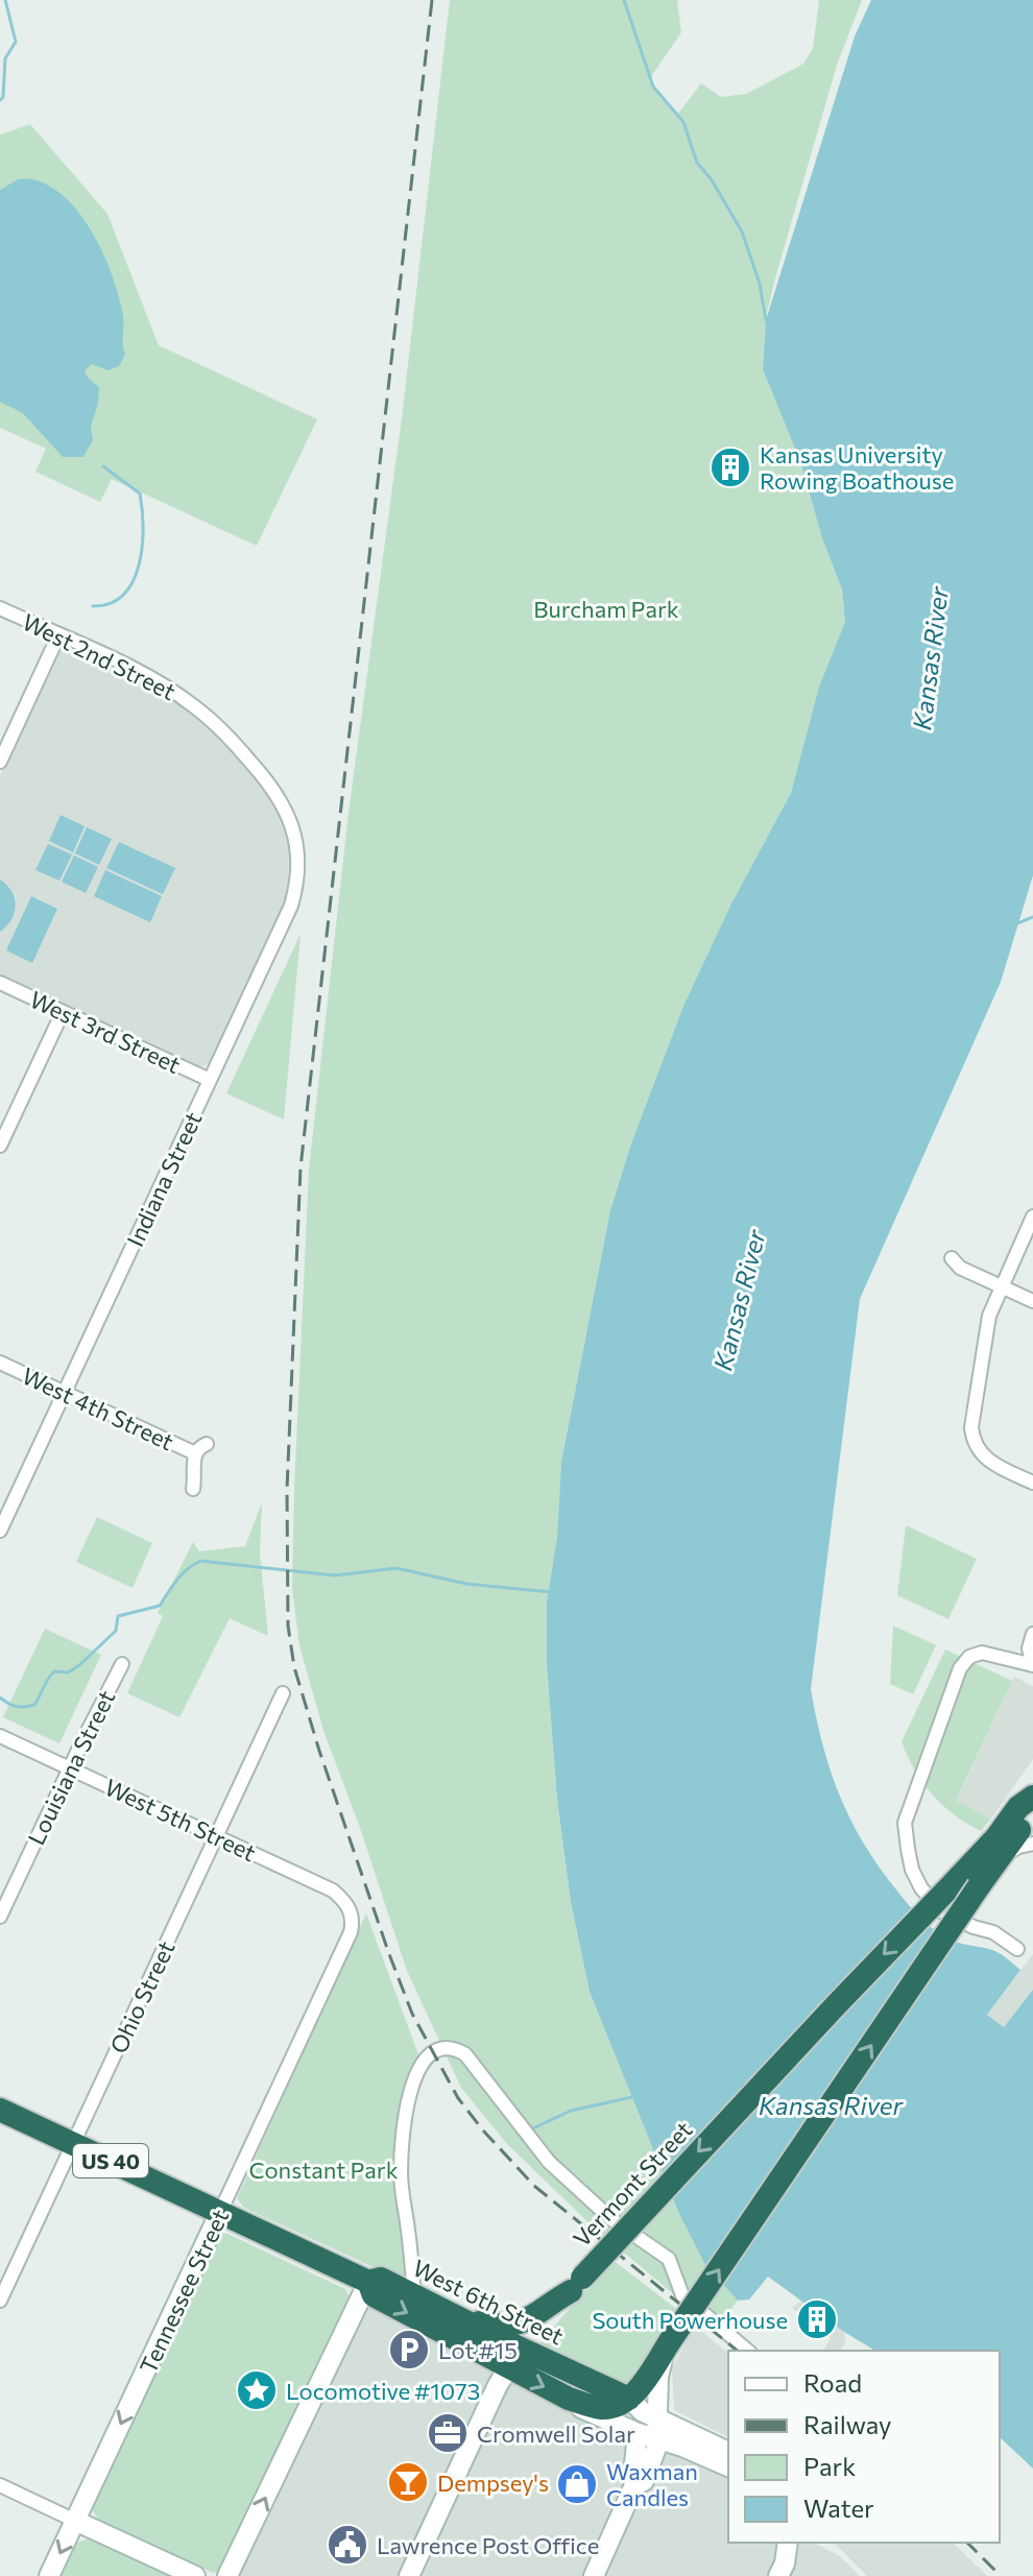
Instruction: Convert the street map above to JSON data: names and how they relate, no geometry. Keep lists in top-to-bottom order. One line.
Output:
{"streets":{"highway":["US 40","Vermont Street","West 6th Street"],"street":["West 2nd Street","West 3rd Street","Indiana Street","West 4th Street","Louisiana Street","West 5th Street","Ohio Street","Tennessee Street"]},"crossings":[["West 2nd Street","Indiana Street"],["West 3rd Street","Indiana Street"],["Indiana Street","West 4th Street"],["Louisiana Street","West 5th Street"],["West 5th Street","Ohio Street"],["West 5th Street","Tennessee Street"],["Ohio Street","West 6th Street"],["US 40","Vermont Street"],["US 40","West 6th Street"],["Vermont Street","West 6th Street"],["Tennessee Street","West 6th Street"]],"water":["Kansas River"],"parks":["Burcham Park","Constant Park"],"places":{"building":["Kansas University Rowing Boathouse","South Powerhouse"],"parking":["Lot #15"],"place":["Locomotive #1073"],"office":["Cromwell Solar"],"bar":["Dempsey's"],"shop":["Waxman Candles"],"public building":["Lawrence Post Office"]},"legend":["Road","Railway","Park","Water"]}
